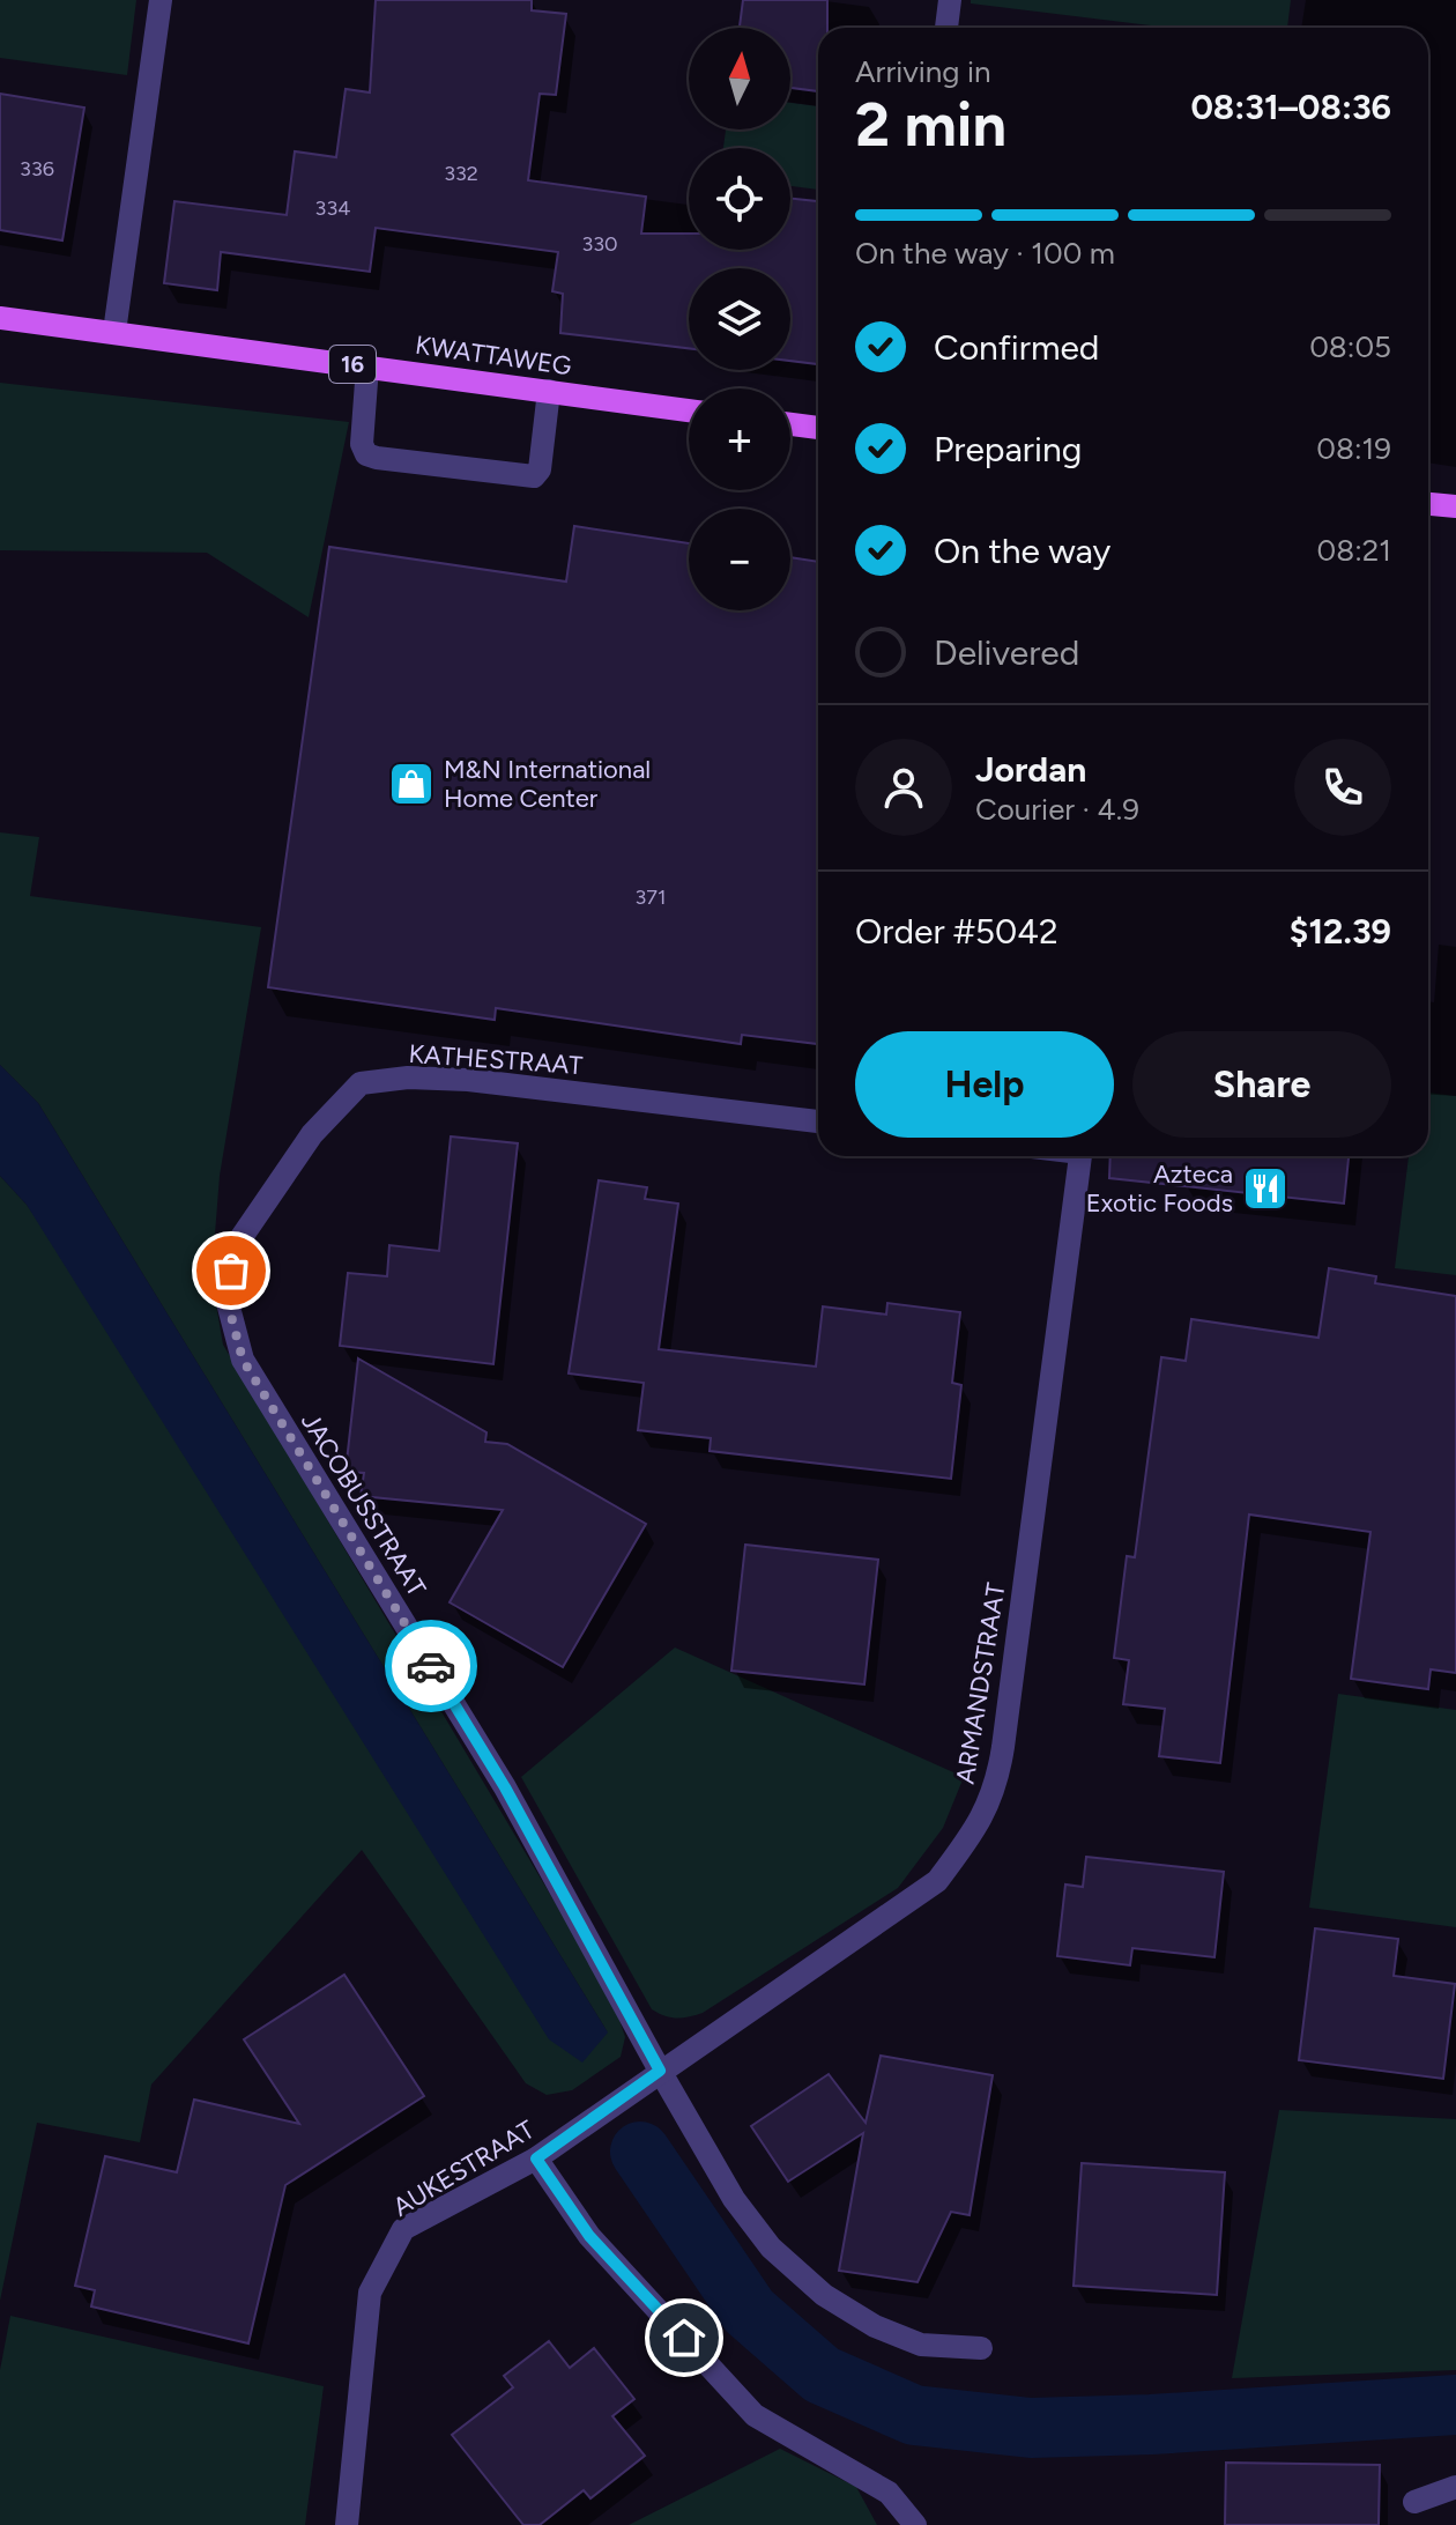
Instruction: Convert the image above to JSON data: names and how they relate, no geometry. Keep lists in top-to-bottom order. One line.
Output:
{"streets":{"main road":["KWATTAWEG","16"],"street":["KATHESTRAAT","JACOBUSSTRAAT","ARMANDSTRAAT","AUKESTRAAT"]},"crossings":[["KATHESTRAAT","JACOBUSSTRAAT"],["JACOBUSSTRAAT","ARMANDSTRAAT"],["JACOBUSSTRAAT","AUKESTRAAT"],["ARMANDSTRAAT","AUKESTRAAT"]],"places":{"shop":["M&N International Home Center"],"restaurant":["Azteca Exotic Foods"]},"house_numbers":["336","332","334","330","371"],"north":"top","page":{"map_buttons":["+","−"],"heading":["2 min","Arriving in","08:31–08:36"],"panel":["Jordan","Courier · 4.9","Order #5042","$12.39"],"bar":"On the way · 100 m","list":[["Confirmed","08:05"],["Preparing","08:19"],["On the way","08:21"],"Delivered"],"buttons":["Help","Share"]}}
